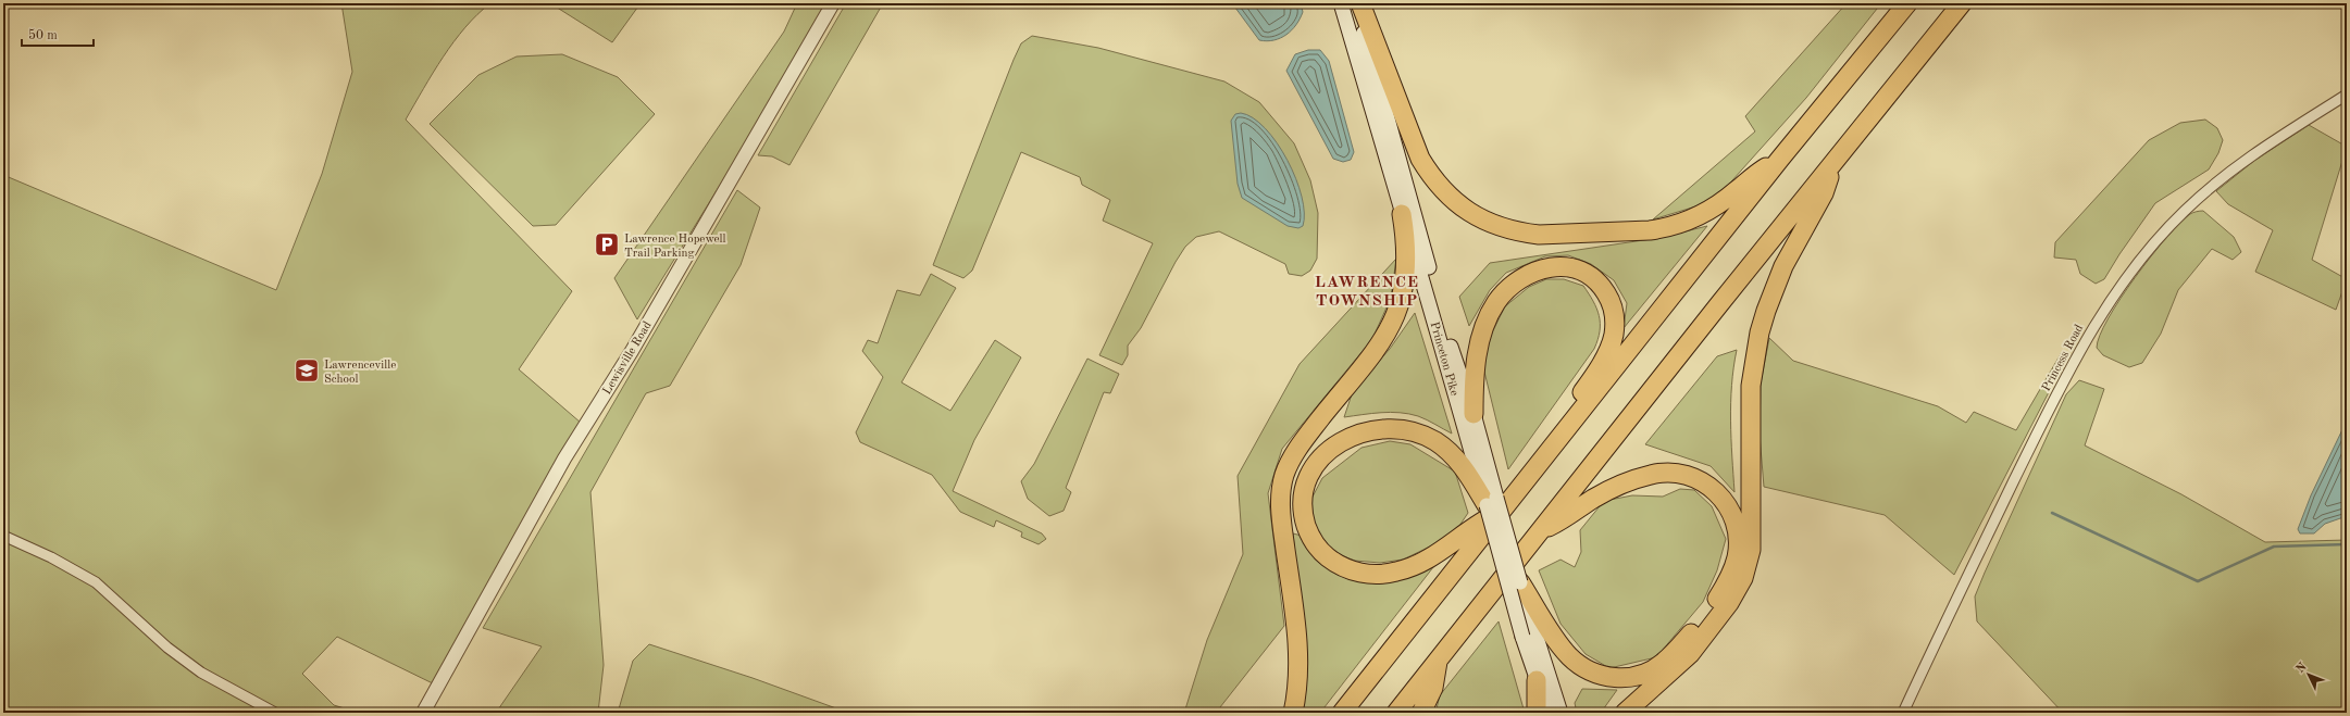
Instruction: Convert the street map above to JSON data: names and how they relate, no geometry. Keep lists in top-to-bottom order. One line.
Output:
{"streets":{"main road":["Princeton Pike"],"street":["Lewisville Road","Princess Road"]},"districts":["LAWRENCE TOWNSHIP"],"places":{"parking":["Lawrence Hopewell Trail Parking"],"school or university":["Lawrenceville School"]},"scale_bar":"50 m","north":"top left"}
